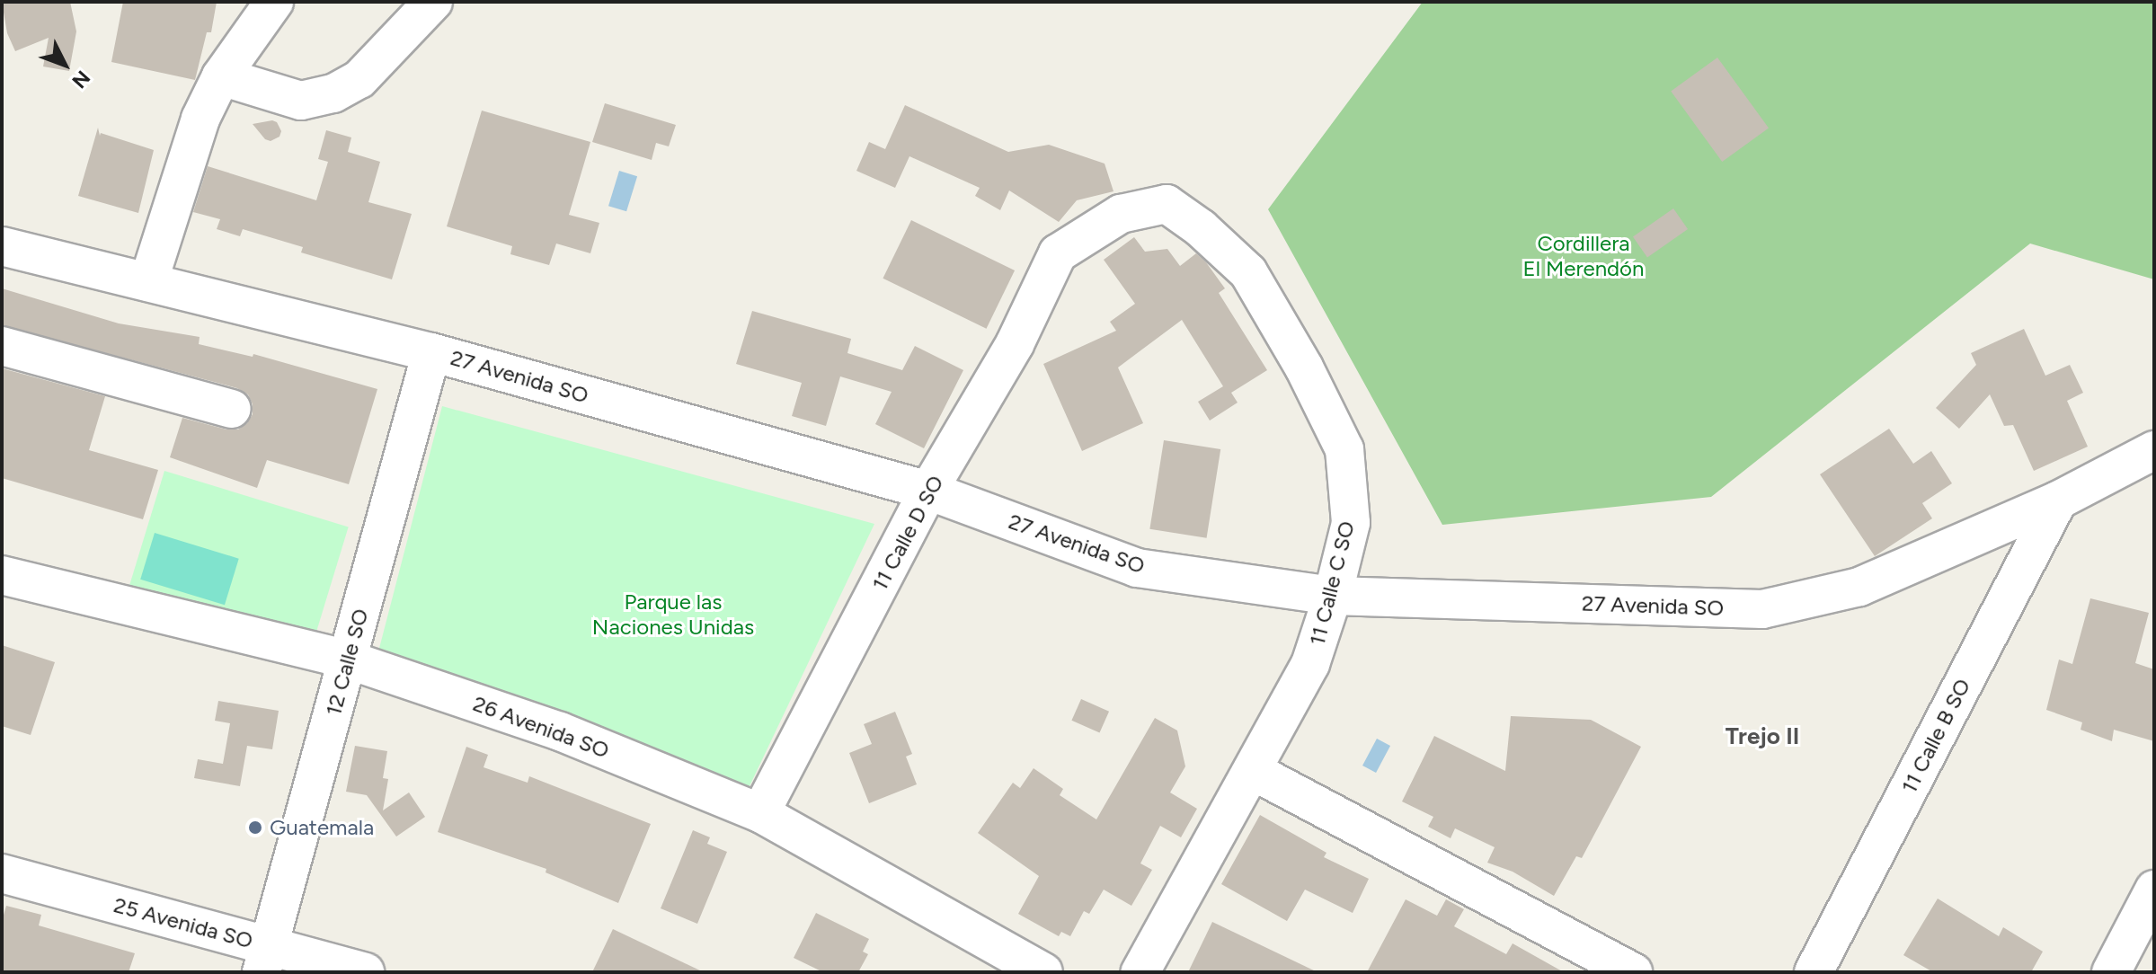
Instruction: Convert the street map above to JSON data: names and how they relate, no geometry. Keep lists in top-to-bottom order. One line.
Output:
{"streets":{"street":["27 Avenida SO","11 Calle D SO","11 Calle C SO","12 Calle SO","26 Avenida SO","11 Calle B SO","25 Avenida SO"]},"crossings":[["27 Avenida SO","11 Calle D SO"],["27 Avenida SO","11 Calle C SO"],["27 Avenida SO","12 Calle SO"],["27 Avenida SO","11 Calle B SO"],["11 Calle D SO","11 Calle C SO"],["11 Calle D SO","26 Avenida SO"],["12 Calle SO","26 Avenida SO"],["12 Calle SO","25 Avenida SO"]],"districts":["Trejo II"],"parks":["Cordillera El Merendón","Parque las Naciones Unidas"],"places":["Guatemala"],"north":"bottom right"}
